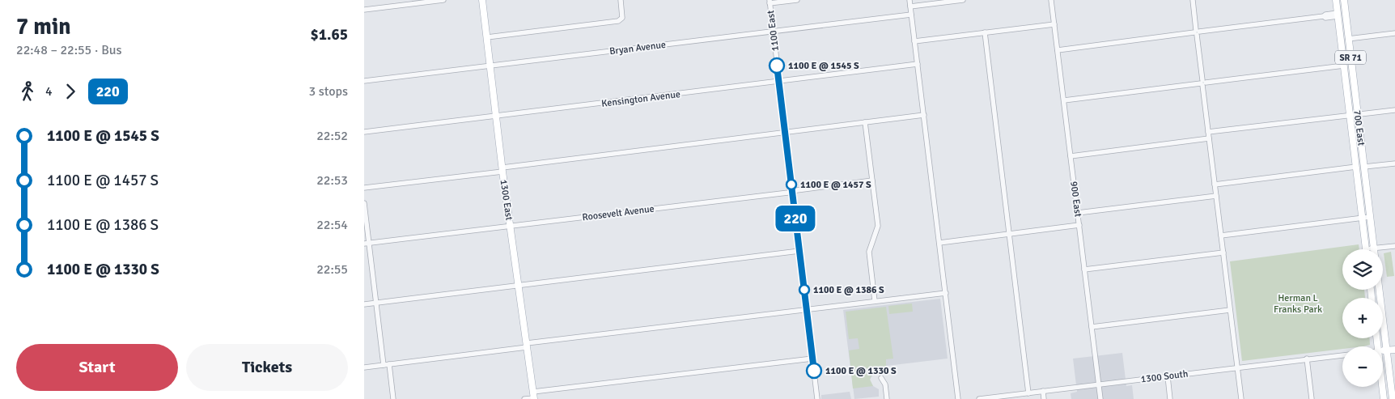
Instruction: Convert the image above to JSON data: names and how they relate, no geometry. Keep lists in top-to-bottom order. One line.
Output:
{"streets":{"main road":["SR 71","700 East","1300 East"],"street":["1100 East","Bryan Avenue","Kensington Avenue","900 East","Roosevelt Avenue","1300 South"]},"crossings":[["1100 East","Bryan Avenue"],["1100 East","Kensington Avenue"],["1100 East","Roosevelt Avenue"],["Bryan Avenue","1300 East"],["Kensington Avenue","1300 East"],["900 East","1300 South"],["1300 East","Roosevelt Avenue"]],"parks":["Herman L Franks Park"],"places":["1100 E @ 1545 S","1100 E @ 1457 S","1100 E @ 1386 S","1100 E @ 1330 S"],"lines":["bus line 220"],"page":{"heading":["7 min","22:48 – 22:55 · Bus","$1.65"],"on_map":"220","legs":["4","220","3 stops"],"list":[{"name":"1100 E @ 1545 S","value":"22:52"},{"name":"1100 E @ 1457 S","value":"22:53"},{"name":"1100 E @ 1386 S","value":"22:54"},{"name":"1100 E @ 1330 S","value":"22:55"}],"map_buttons":["+","−"],"buttons":["Start","Tickets"]}}
